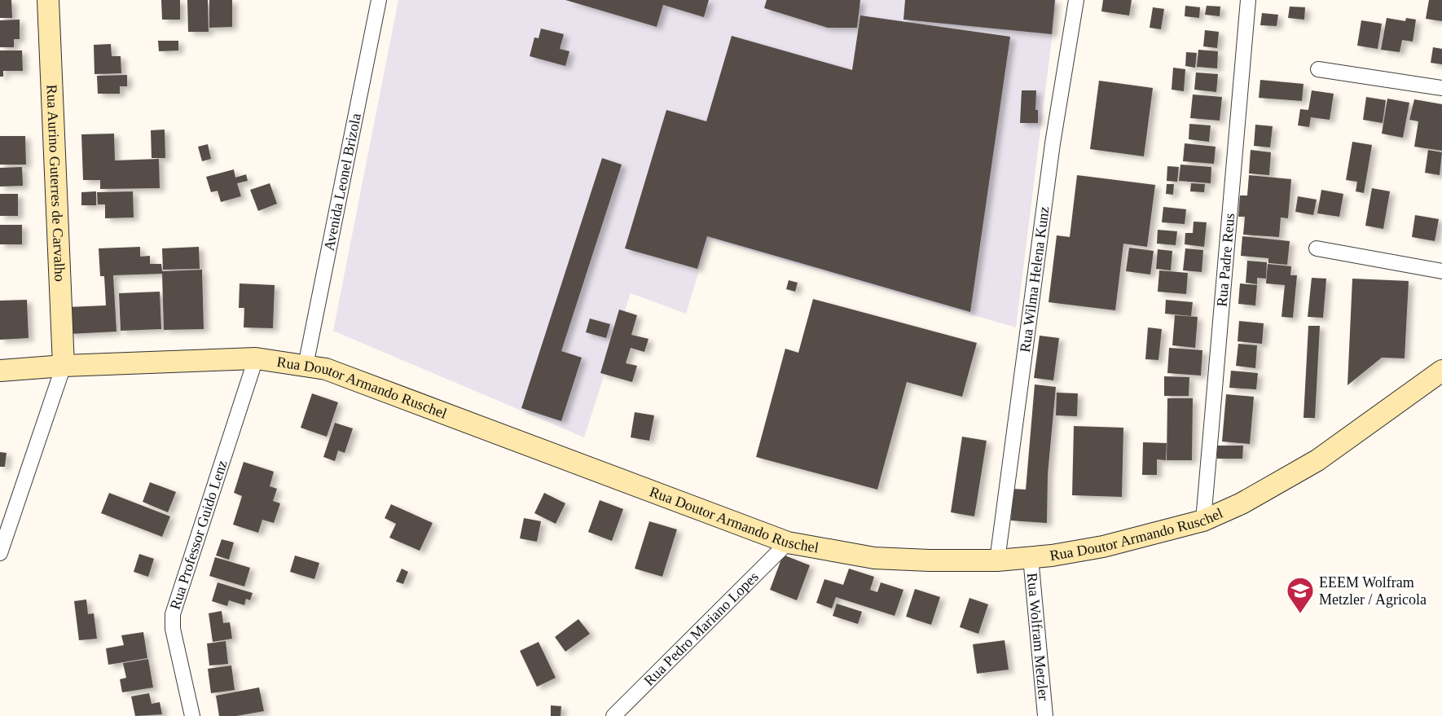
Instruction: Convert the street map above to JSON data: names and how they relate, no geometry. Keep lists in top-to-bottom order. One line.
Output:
{"streets":{"main road":["Rua Aurino Guterres de Carvalho","Rua Doutor Armando Ruschel"],"street":["Avenida Leonel Brizola","Rua Padre Reus","Rua Wilma Helena Kunz","Rua Professor Guido Lenz","Rua Pedro Mariano Lopes","Rua Wolfram Metzler"]},"crossings":[["Avenida Leonel Brizola","Rua Doutor Armando Ruschel"],["Rua Aurino Guterres de Carvalho","Rua Doutor Armando Ruschel"],["Rua Padre Reus","Rua Doutor Armando Ruschel"],["Rua Wilma Helena Kunz","Rua Doutor Armando Ruschel"],["Rua Doutor Armando Ruschel","Rua Professor Guido Lenz"],["Rua Doutor Armando Ruschel","Rua Pedro Mariano Lopes"],["Rua Doutor Armando Ruschel","Rua Wolfram Metzler"]],"places":{"school or university":["EEEM Wolfram Metzler / Agricola"]}}
